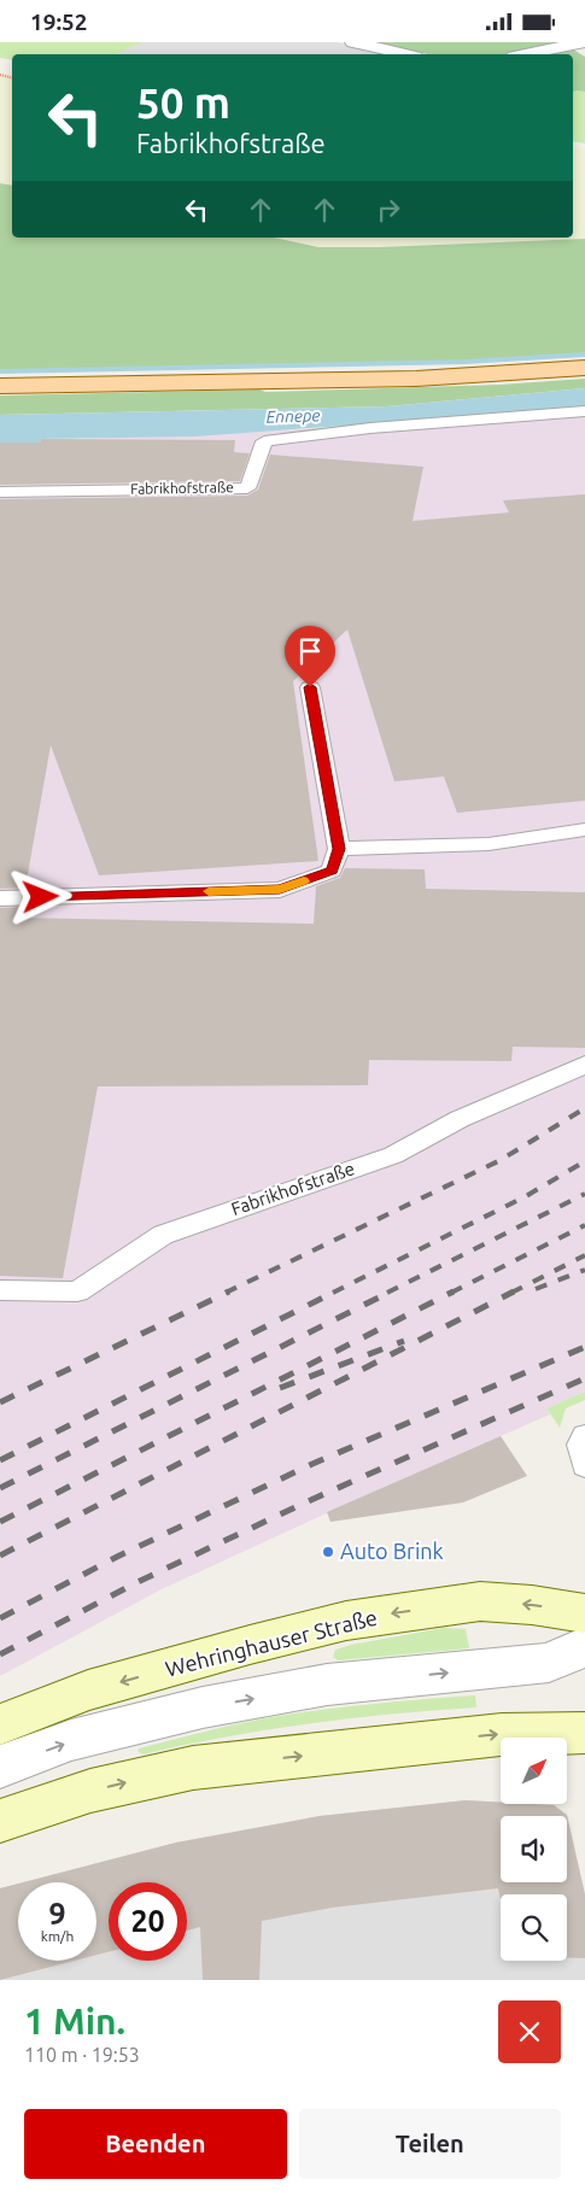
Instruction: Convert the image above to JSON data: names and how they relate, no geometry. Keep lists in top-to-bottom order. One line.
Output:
{"streets":{"main road":["Wehringhauser Straße"],"lane":["Fabrikhofstraße"]},"water":["Ennepe"],"places":["Auto Brink"],"north":"top right","page":{"status":"19:52","turn":["50 m","Fabrikhofstraße"],"speed":"9 km/h","limit":"20","heading":["1 Min.","110 m · 19:53"],"buttons":["Beenden","Teilen"]}}
